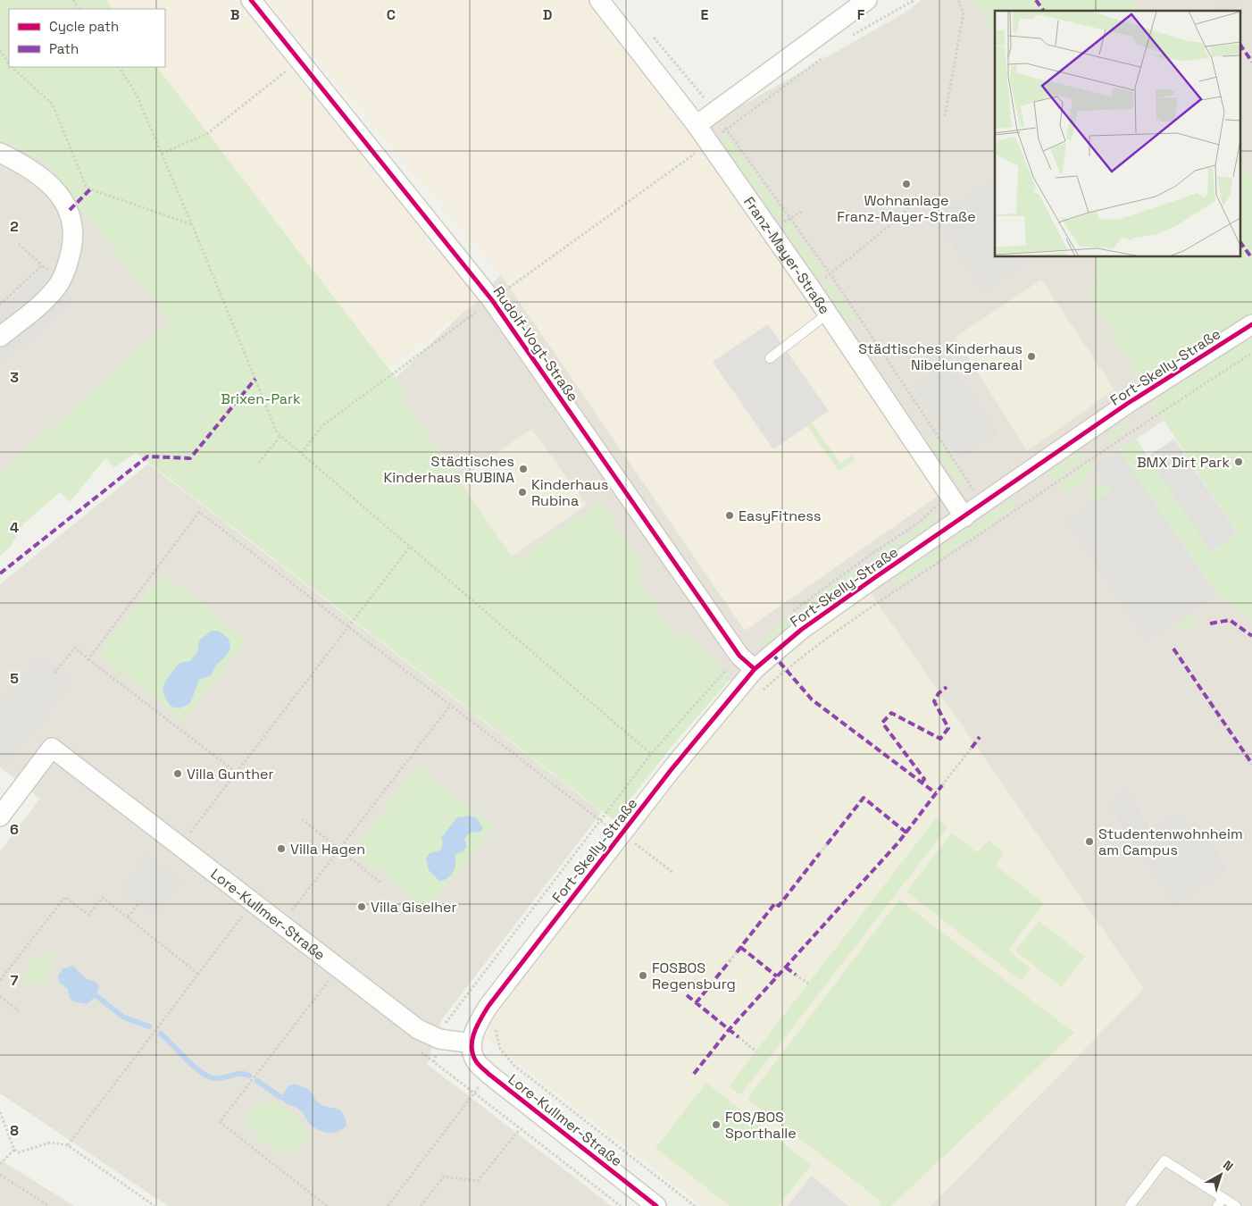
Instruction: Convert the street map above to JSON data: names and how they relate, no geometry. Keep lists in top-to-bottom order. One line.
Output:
{"streets":{"street":["Franz-Mayer-Straße","Rudolf-Vogt-Straße","Fort-Skelly-Straße","Lore-Kullmer-Straße"]},"crossings":[["Franz-Mayer-Straße","Fort-Skelly-Straße"],["Rudolf-Vogt-Straße","Fort-Skelly-Straße"],["Fort-Skelly-Straße","Lore-Kullmer-Straße"]],"parks":["Brixen-Park"],"places":["Wohnanlage Franz-Mayer-Straße","Städtisches Kinderhaus Nibelungenareal","BMX Dirt Park","Städtisches Kinderhaus RUBINA","Kinderhaus Rubina","EasyFitness","Villa Gunther","Studentenwohnheim am Campus","Villa Hagen","Villa Giselher","FOSBOS Regensburg","FOS/BOS Sporthalle"],"legend":["Cycle path","Path"],"north":"top right","grid":{"columns":["B","C","D","E","F"],"rows":["2","3","4","5","6","7","8"]}}
